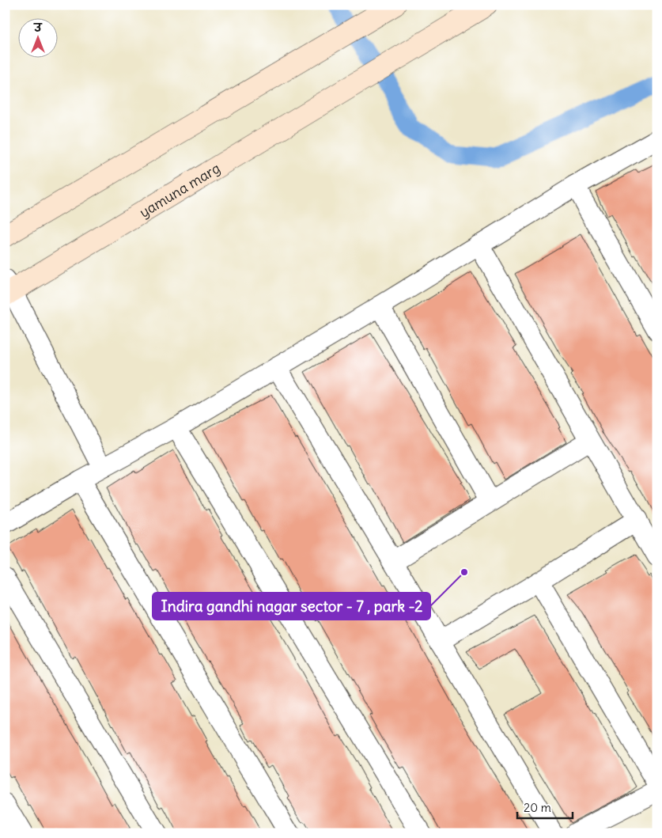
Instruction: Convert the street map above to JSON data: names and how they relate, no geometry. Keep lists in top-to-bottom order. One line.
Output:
{"streets":{"street":["yamuna marg"]},"places":["Indira gandhi nagar sector - 7 , park -2"],"scale_bar":"20 m","north":"top"}
